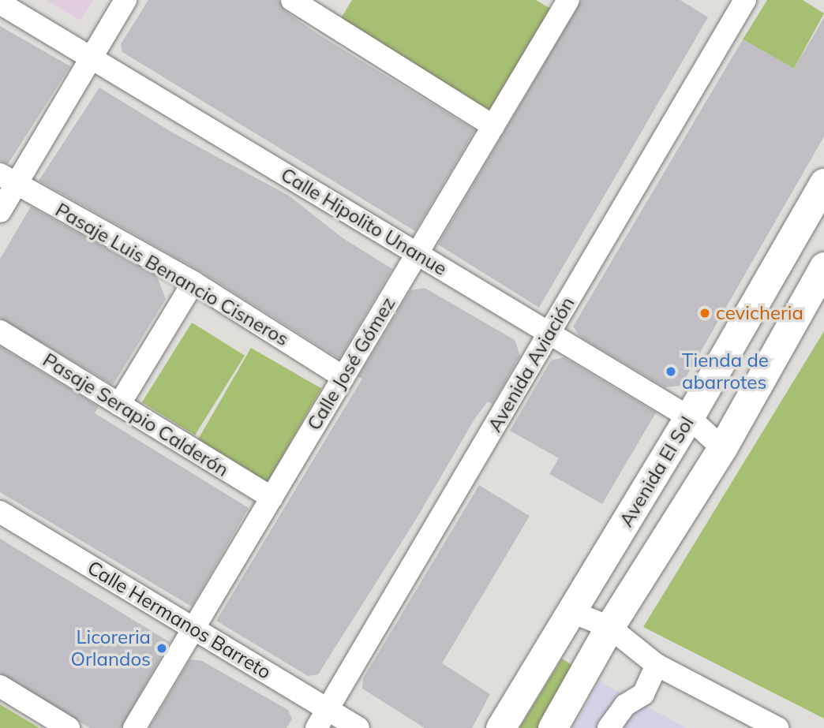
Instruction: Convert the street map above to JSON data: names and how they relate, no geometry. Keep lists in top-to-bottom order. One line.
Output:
{"streets":{"main road":["Avenida El Sol"],"street":["Calle Hipolito Unanue","Pasaje Luis Benancio Cisneros","Calle José Gómez","Avenida Aviación","Pasaje Serapio Calderón","Calle Hermanos Barreto"]},"crossings":[["Calle Hipolito Unanue","Calle José Gómez"],["Calle Hipolito Unanue","Avenida Aviación"],["Calle Hipolito Unanue","Avenida El Sol"],["Pasaje Luis Benancio Cisneros","Calle José Gómez"],["Calle José Gómez","Pasaje Serapio Calderón"],["Calle José Gómez","Calle Hermanos Barreto"],["Avenida Aviación","Calle Hermanos Barreto"]],"places":["cevicheria","Tienda de abarrotes","Licoreria Orlandos"]}
